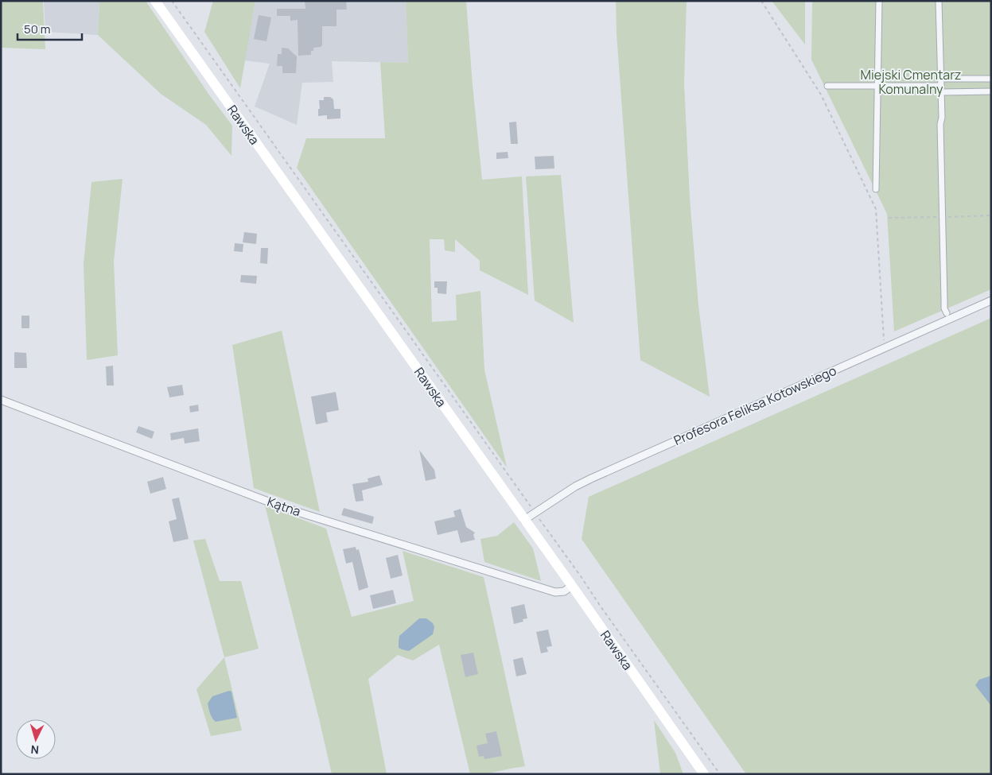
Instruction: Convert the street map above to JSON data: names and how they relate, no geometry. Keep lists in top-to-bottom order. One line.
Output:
{"streets":{"main road":["Rawska"],"street":["Profesora Feliksa Kotowskiego","Kątna"]},"crossings":[["Rawska","Profesora Feliksa Kotowskiego"],["Rawska","Kątna"]],"parks":["Miejski Cmentarz Komunalny"],"scale_bar":"50 m","north":"bottom"}
